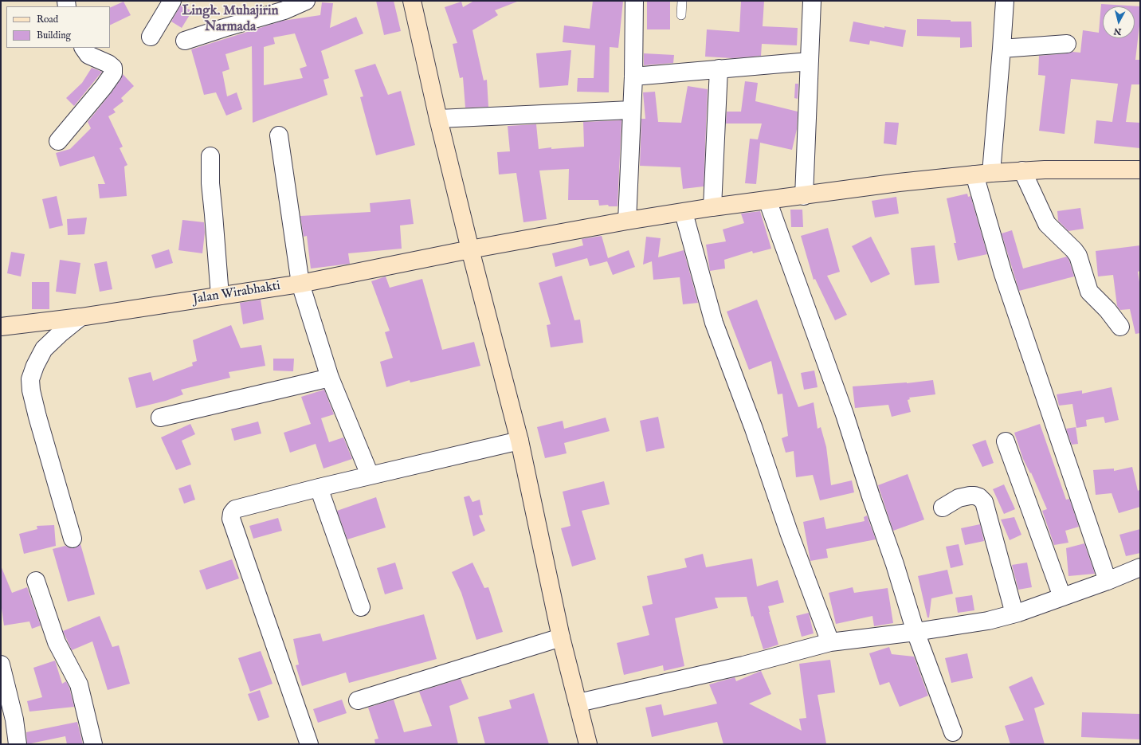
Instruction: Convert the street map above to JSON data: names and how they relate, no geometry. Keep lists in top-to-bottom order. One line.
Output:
{"streets":{"street":["Jalan Wirabhakti"]},"districts":["Lingk. Muhajirin Narmada"],"legend":["Road","Building"],"north":"bottom"}
